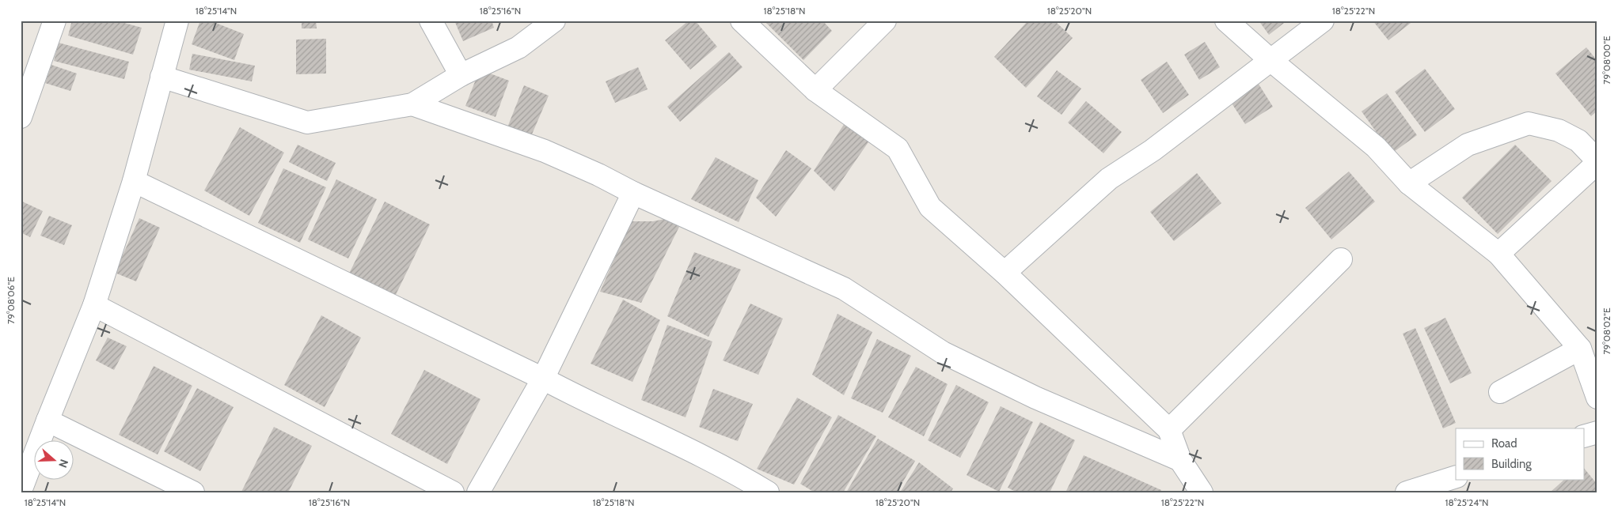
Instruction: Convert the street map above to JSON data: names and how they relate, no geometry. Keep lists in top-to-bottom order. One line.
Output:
{"legend":["Road","Building"],"north":"right","coordinates":["18°25'14\"N","18°25'16\"N","18°25'18\"N","18°25'20\"N","18°25'22\"N","79°08'00\"E","79°08'06\"E","79°08'02\"E","18°25'24\"N"]}
